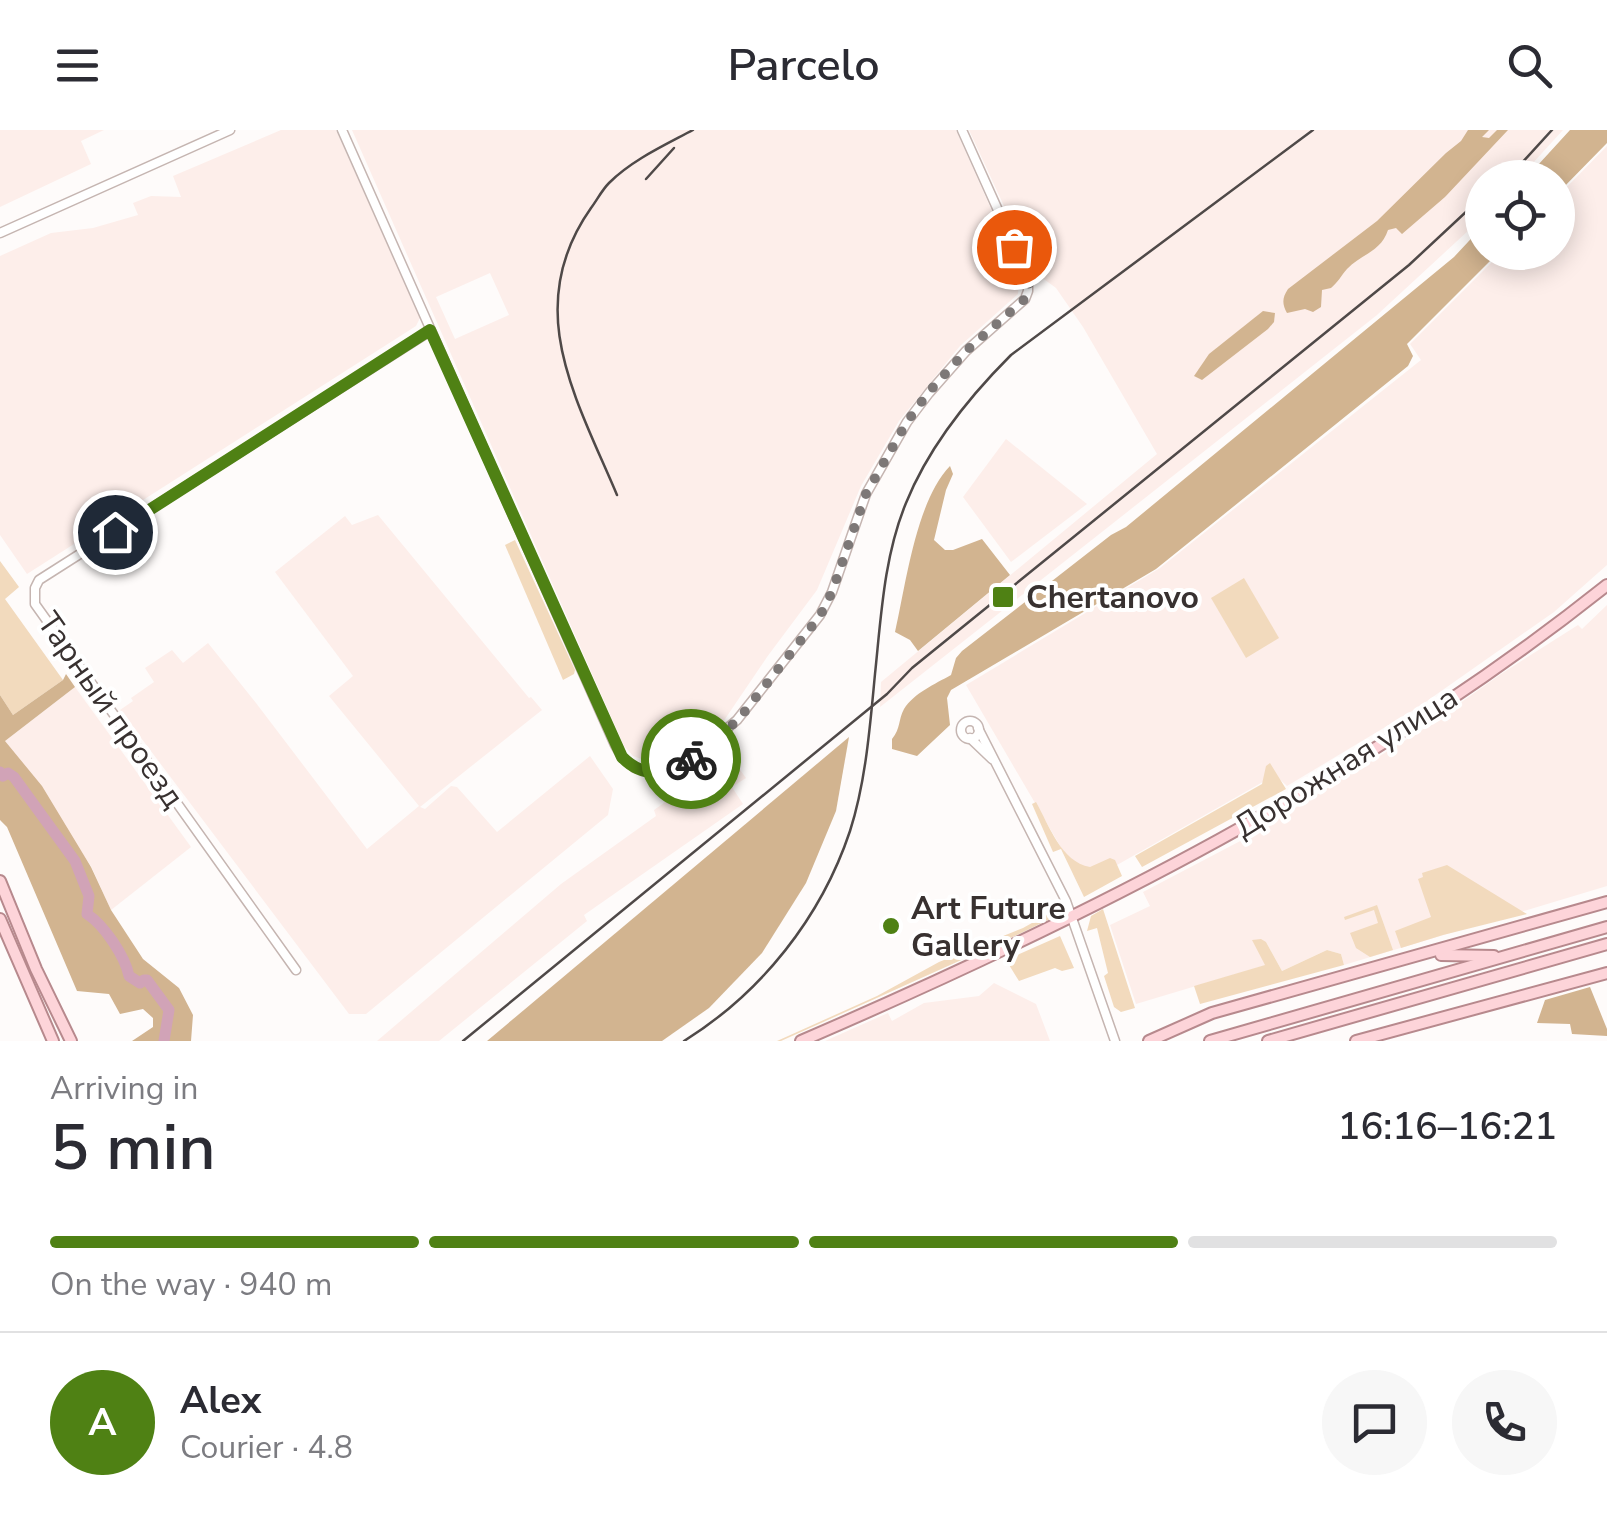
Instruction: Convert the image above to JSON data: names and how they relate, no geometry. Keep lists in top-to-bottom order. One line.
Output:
{"streets":{"main road":["Дорожная улица"],"street":["Тарный проезд"]},"places":{"transit":["Chertanovo"],"other":["Art Future Gallery"]},"page":{"header":"Parcelo","heading":["5 min","Arriving in","16:16–16:21"],"panel":["Alex","Courier · 4.8"],"bar":"On the way · 940 m","round":"A"}}
